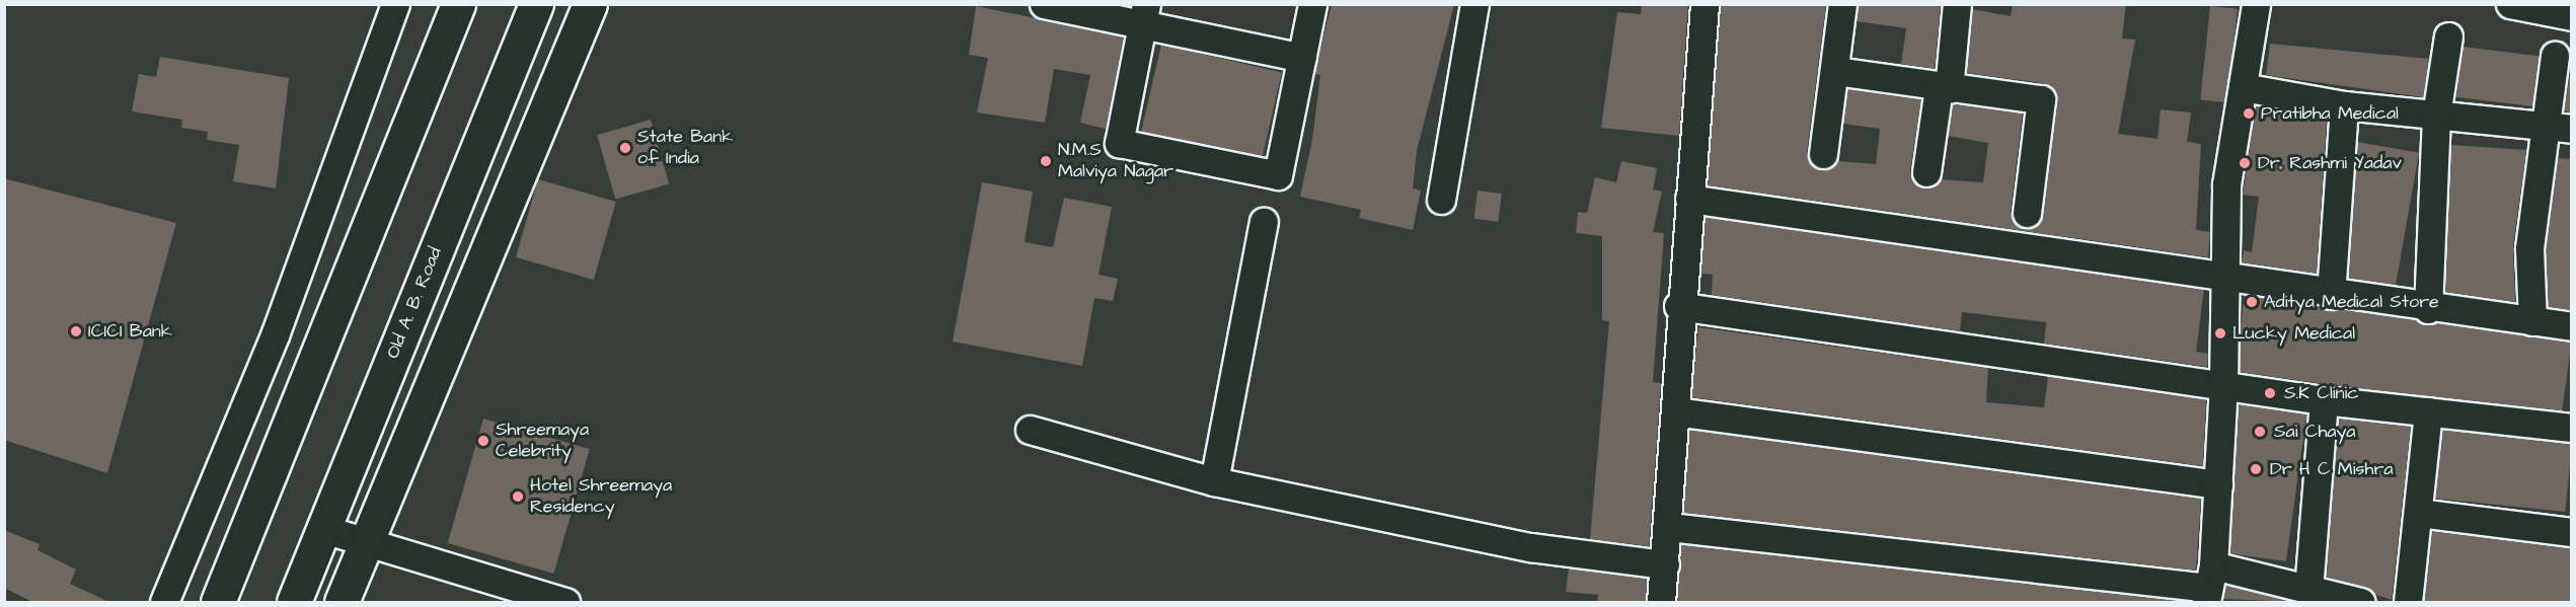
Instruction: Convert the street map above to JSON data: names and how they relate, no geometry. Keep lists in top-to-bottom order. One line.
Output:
{"streets":{"main road":["Old A. B. Road"]},"places":["Pratibha Medical","State Bank of India","N.M.S Malviya Nagar","Dr. Rashmi Yadav","Aditya Medical Store","ICICI Bank","Lucky Medical","S.K Clinic","Sai Chaya","Shreemaya Celebrity","Dr H C Mishra","Hotel Shreemaya Residency"]}
